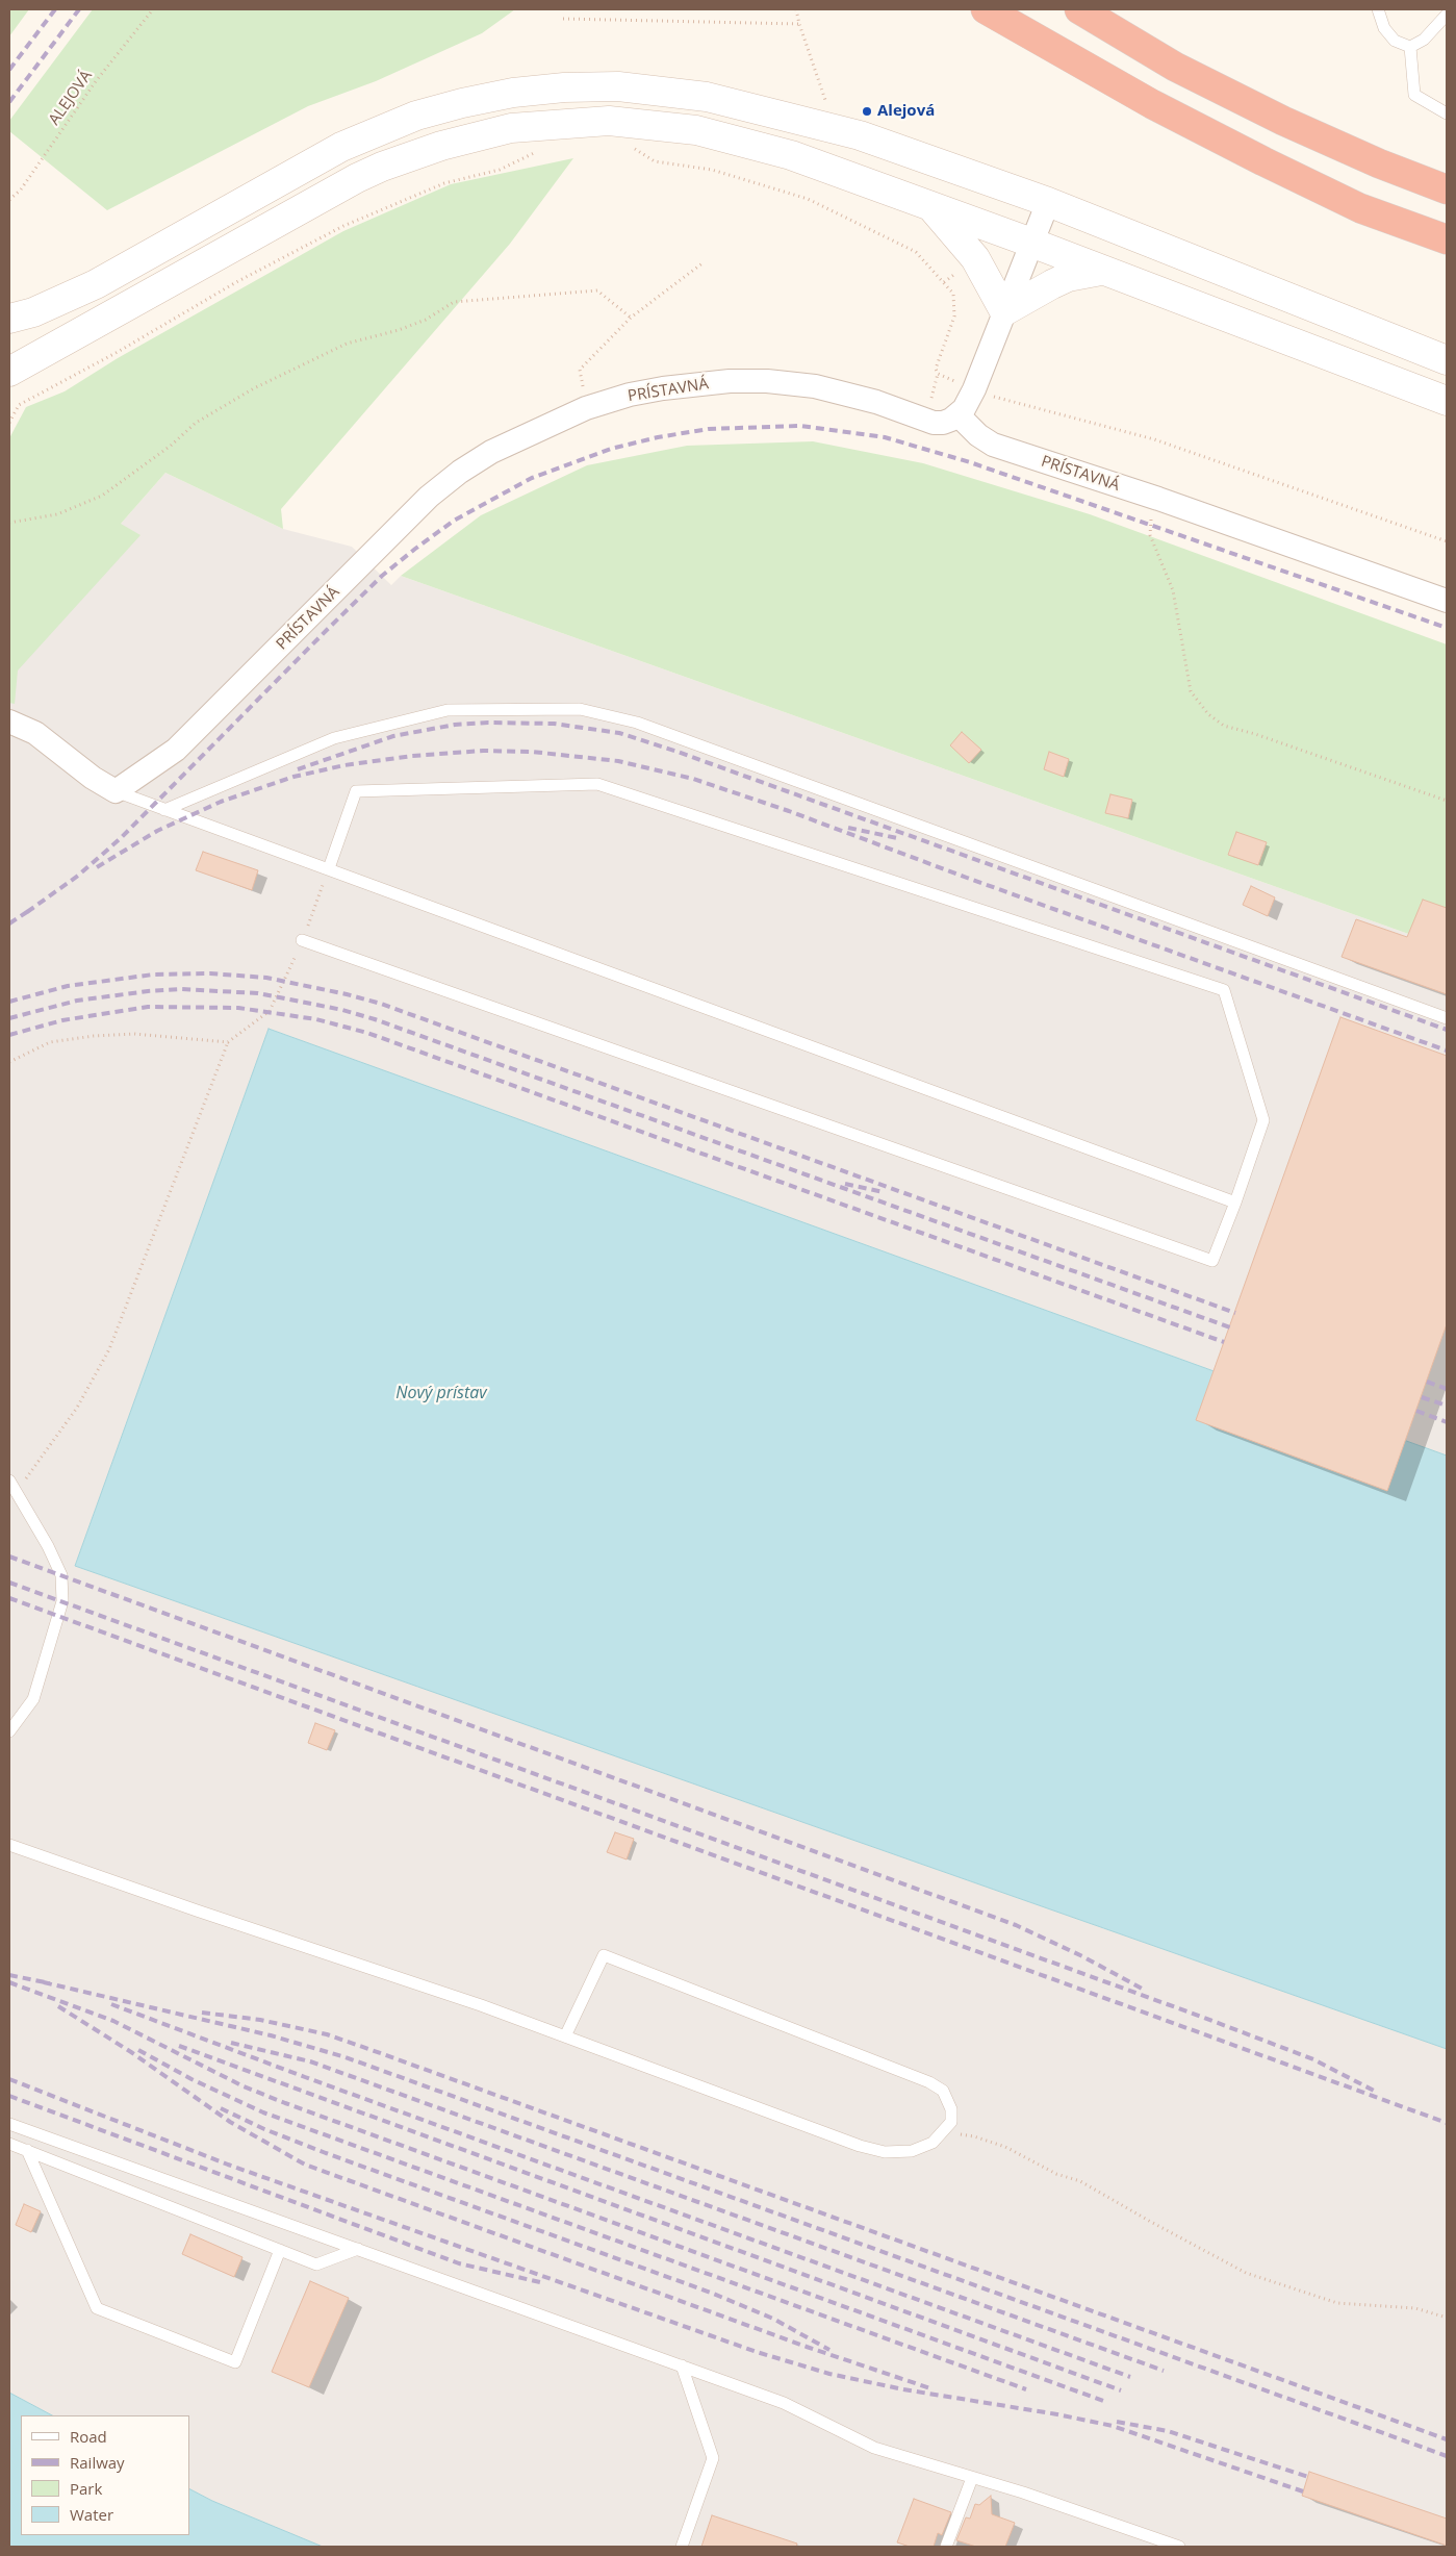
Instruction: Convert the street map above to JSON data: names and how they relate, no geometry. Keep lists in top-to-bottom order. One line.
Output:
{"streets":{"street":["PRÍSTAVNÁ"],"path":["ALEJOVÁ"]},"water":["Nový prístav"],"places":["Alejová"],"legend":["Road","Railway","Park","Water"]}
